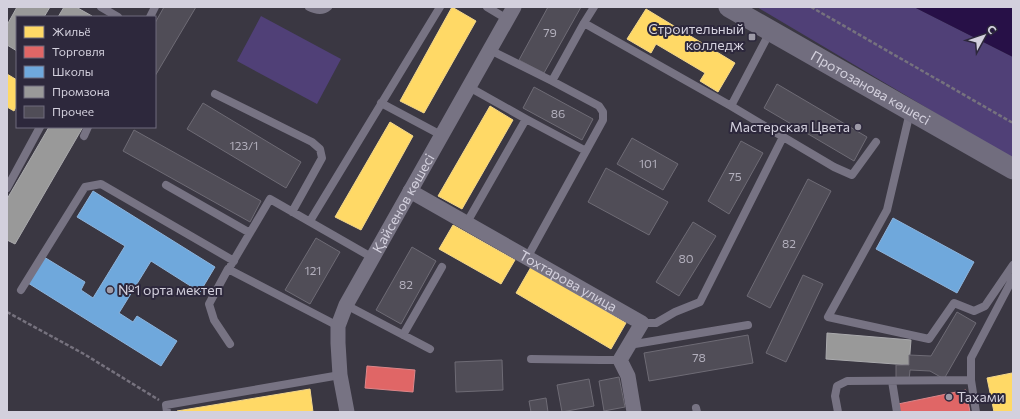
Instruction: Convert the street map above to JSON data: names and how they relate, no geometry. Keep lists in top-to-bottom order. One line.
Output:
{"streets":{"main road":["Протозанова көшесі"],"street":["Қайсенов көшесі","Тохтарова улица"]},"crossings":[["Қайсенов көшесі","Тохтарова улица"]],"places":{"transit":["Строительный колледж"],"other":["Мастерская Цвета","№1 орта мектеп","Тахами"]},"house_numbers":["79","86","123/1","101","75","82","80","121","82","78"],"legend":["Жильё","Торговля","Школы","Промзона","Прочее"],"north":"top right"}
